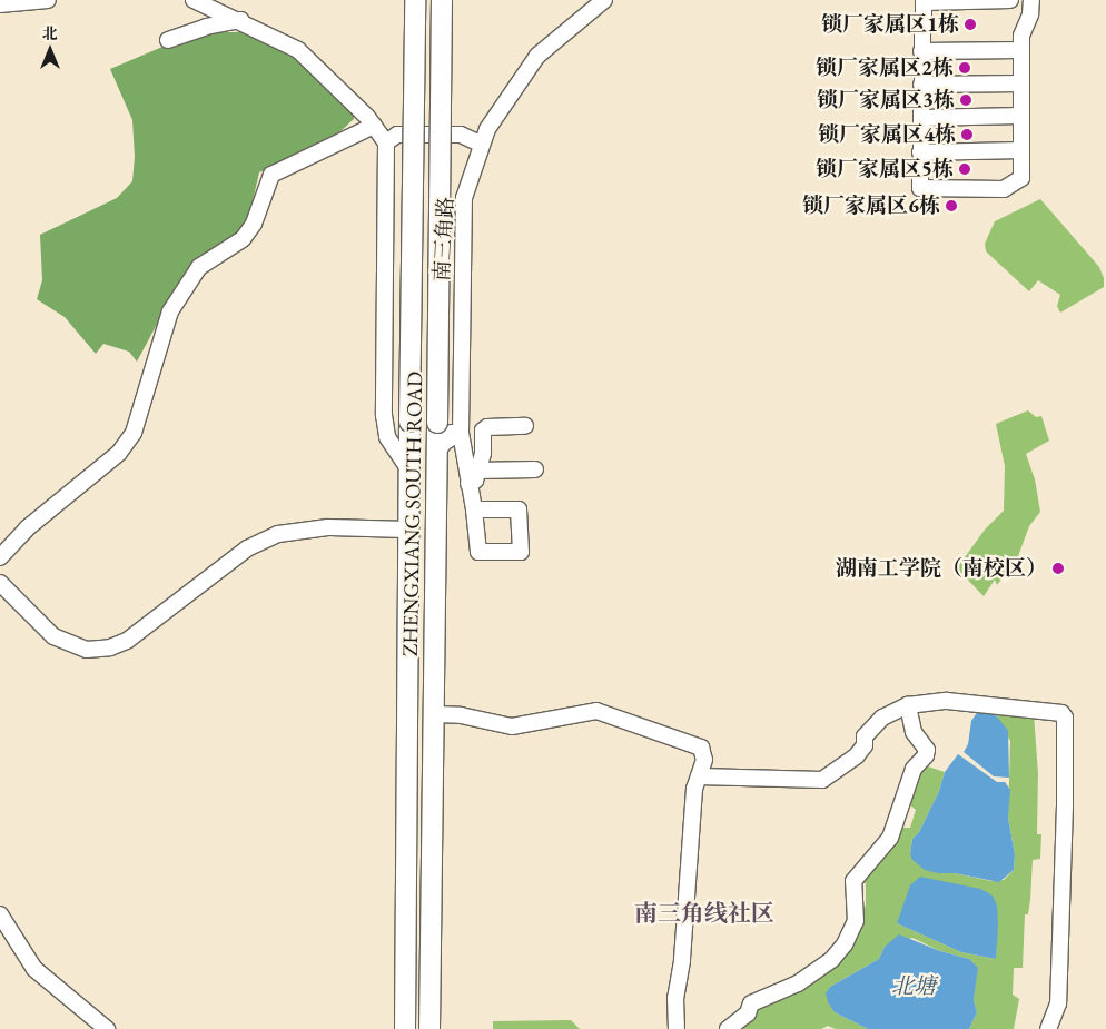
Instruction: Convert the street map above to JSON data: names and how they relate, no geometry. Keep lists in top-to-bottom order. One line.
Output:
{"streets":{"main road":["ZHENGXIANG SOUTH ROAD"],"street":["南三角路"]},"districts":["南三角线社区"],"water":["北塘"],"places":["锁厂家属区1栋","锁厂家属区2栋","锁厂家属区3栋","锁厂家属区4栋","锁厂家属区5栋","锁厂家属区6栋","湖南工学院（南校区）"],"north":"top"}
